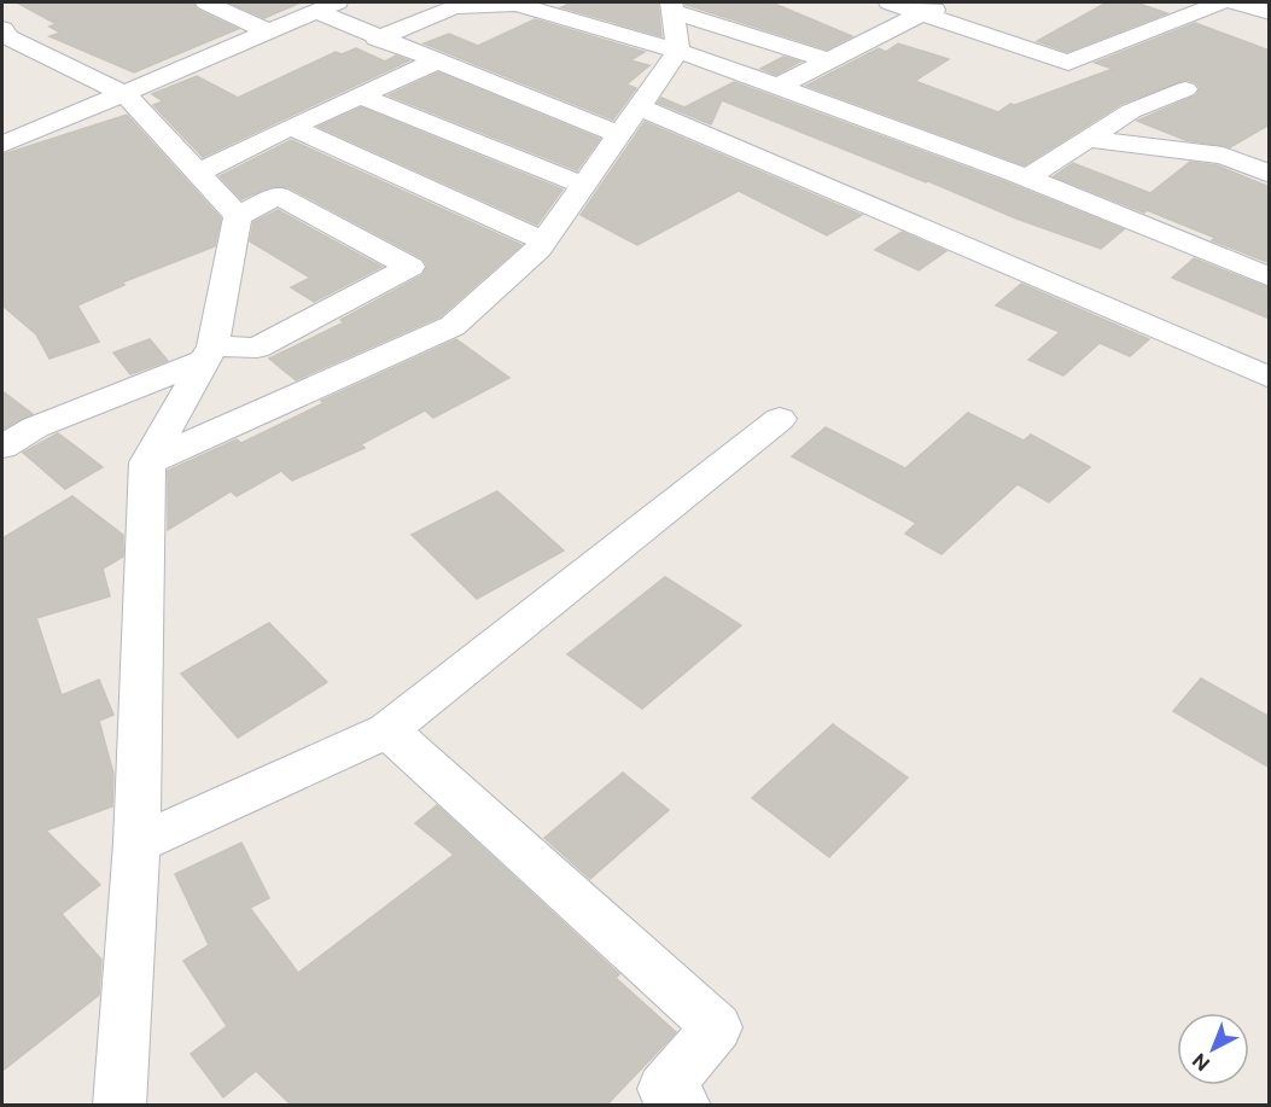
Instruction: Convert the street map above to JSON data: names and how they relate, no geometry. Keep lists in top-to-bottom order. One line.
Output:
{"north":"bottom left"}
